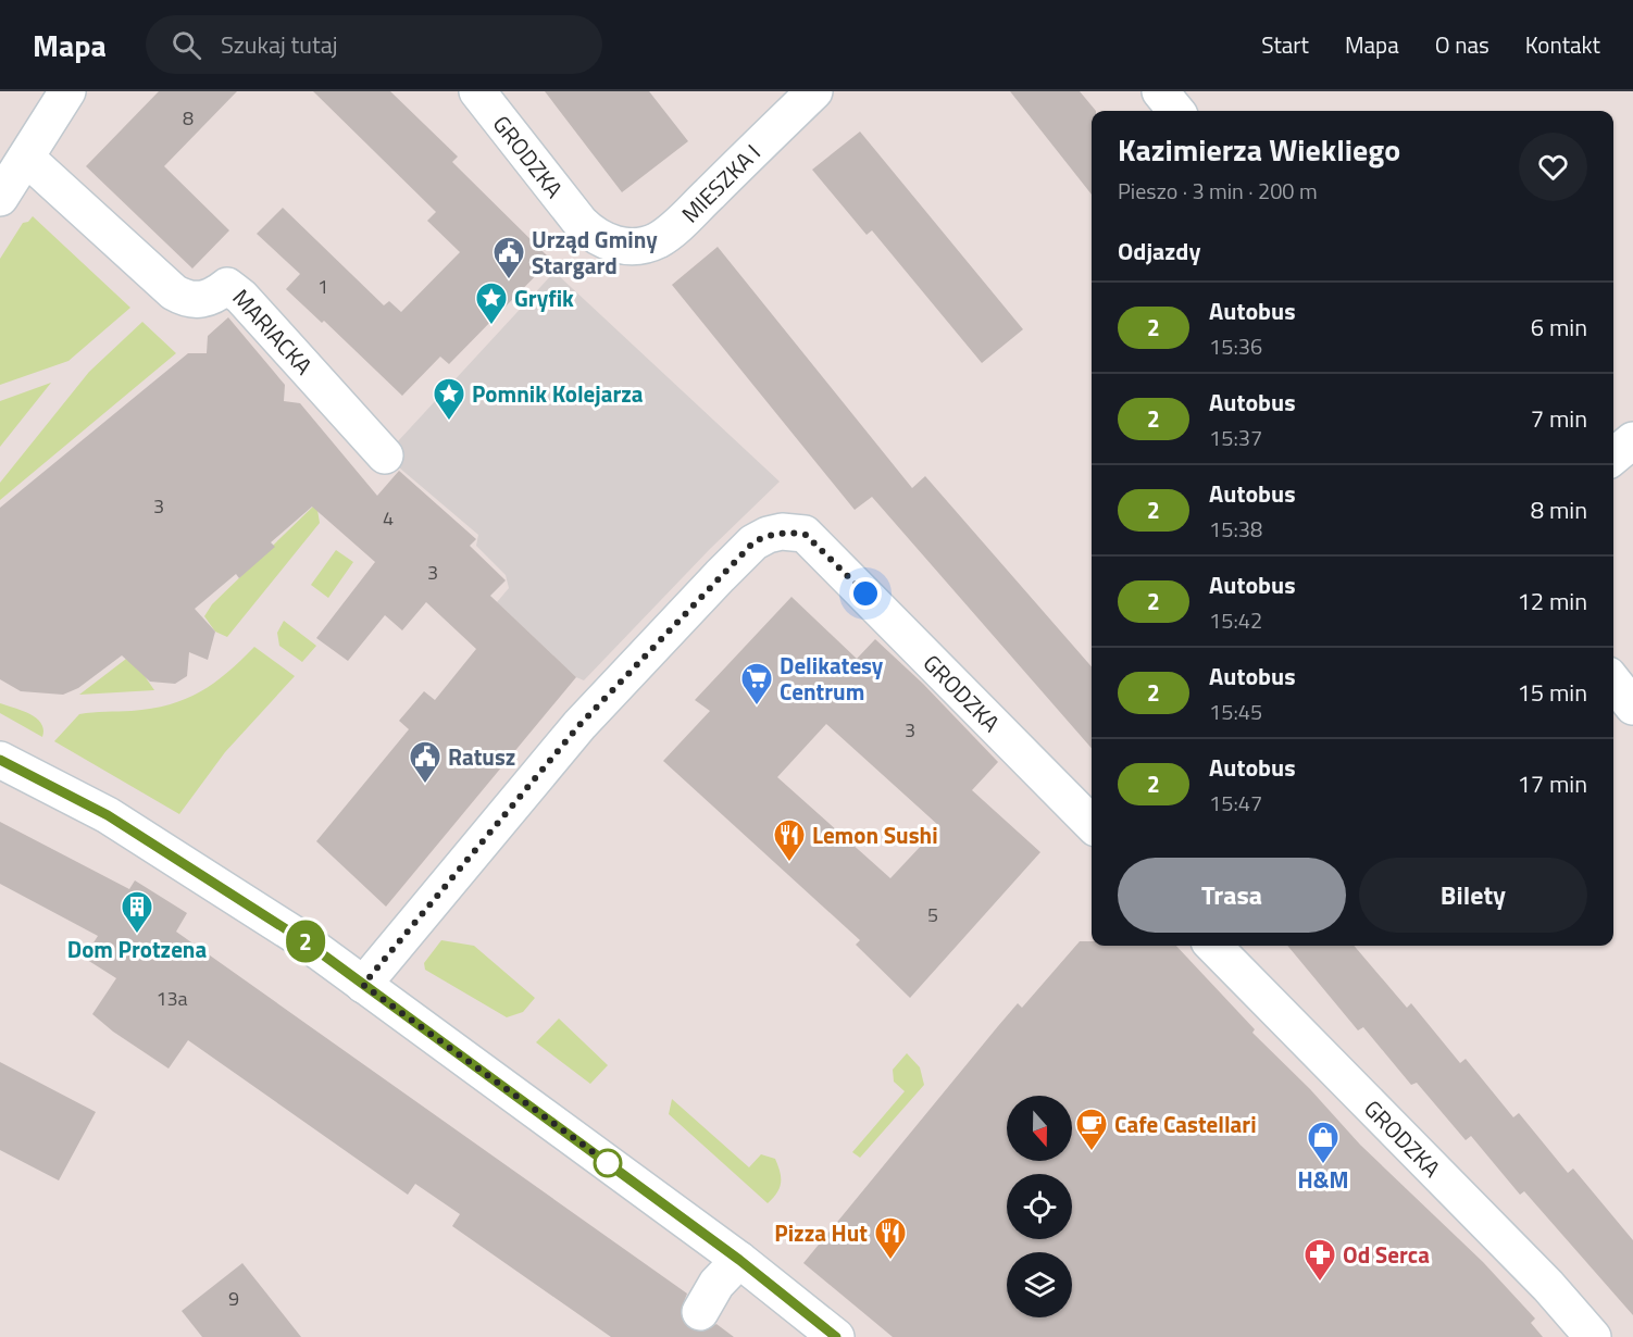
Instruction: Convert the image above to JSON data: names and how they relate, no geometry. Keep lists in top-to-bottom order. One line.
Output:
{"streets":{"street":["GRODZKA","MIESZKA I","MARIACKA"]},"crossings":[["GRODZKA","MIESZKA I"]],"places":{"public building":["Urząd Gminy Stargard","Ratusz"],"place":["Gryfik","Pomnik Kolejarza"],"supermarket":["Delikatesy Centrum"],"restaurant":["Lemon Sushi","Pizza Hut"],"building":["Dom Protzena"],"cafe":["Cafe Castellari"],"shop":["H&M"],"pharmacy":["Od Serca"]},"lines":["bus line 2"],"house_numbers":["8","1","3","4","3","3","5","13a","9"],"north":"bottom","page":{"header":"Mapa","search":"Szukaj tutaj","nav":["Start","Mapa","O nas","Kontakt"],"on_map":"2","heading":[["Kazimierza Wiekliego","Pieszo · 3 min · 200 m"],"Odjazdy"],"list":[{"mark":"2","name":"Autobus","note":"15:36","value":"6 min"},{"mark":"2","name":"Autobus","note":"15:37","value":"7 min"},{"mark":"2","name":"Autobus","note":"15:38","value":"8 min"},{"mark":"2","name":"Autobus","note":"15:42","value":"12 min"},{"mark":"2","name":"Autobus","note":"15:45","value":"15 min"},{"mark":"2","name":"Autobus","note":"15:47","value":"17 min"}],"buttons":["Trasa","Bilety"]}}
